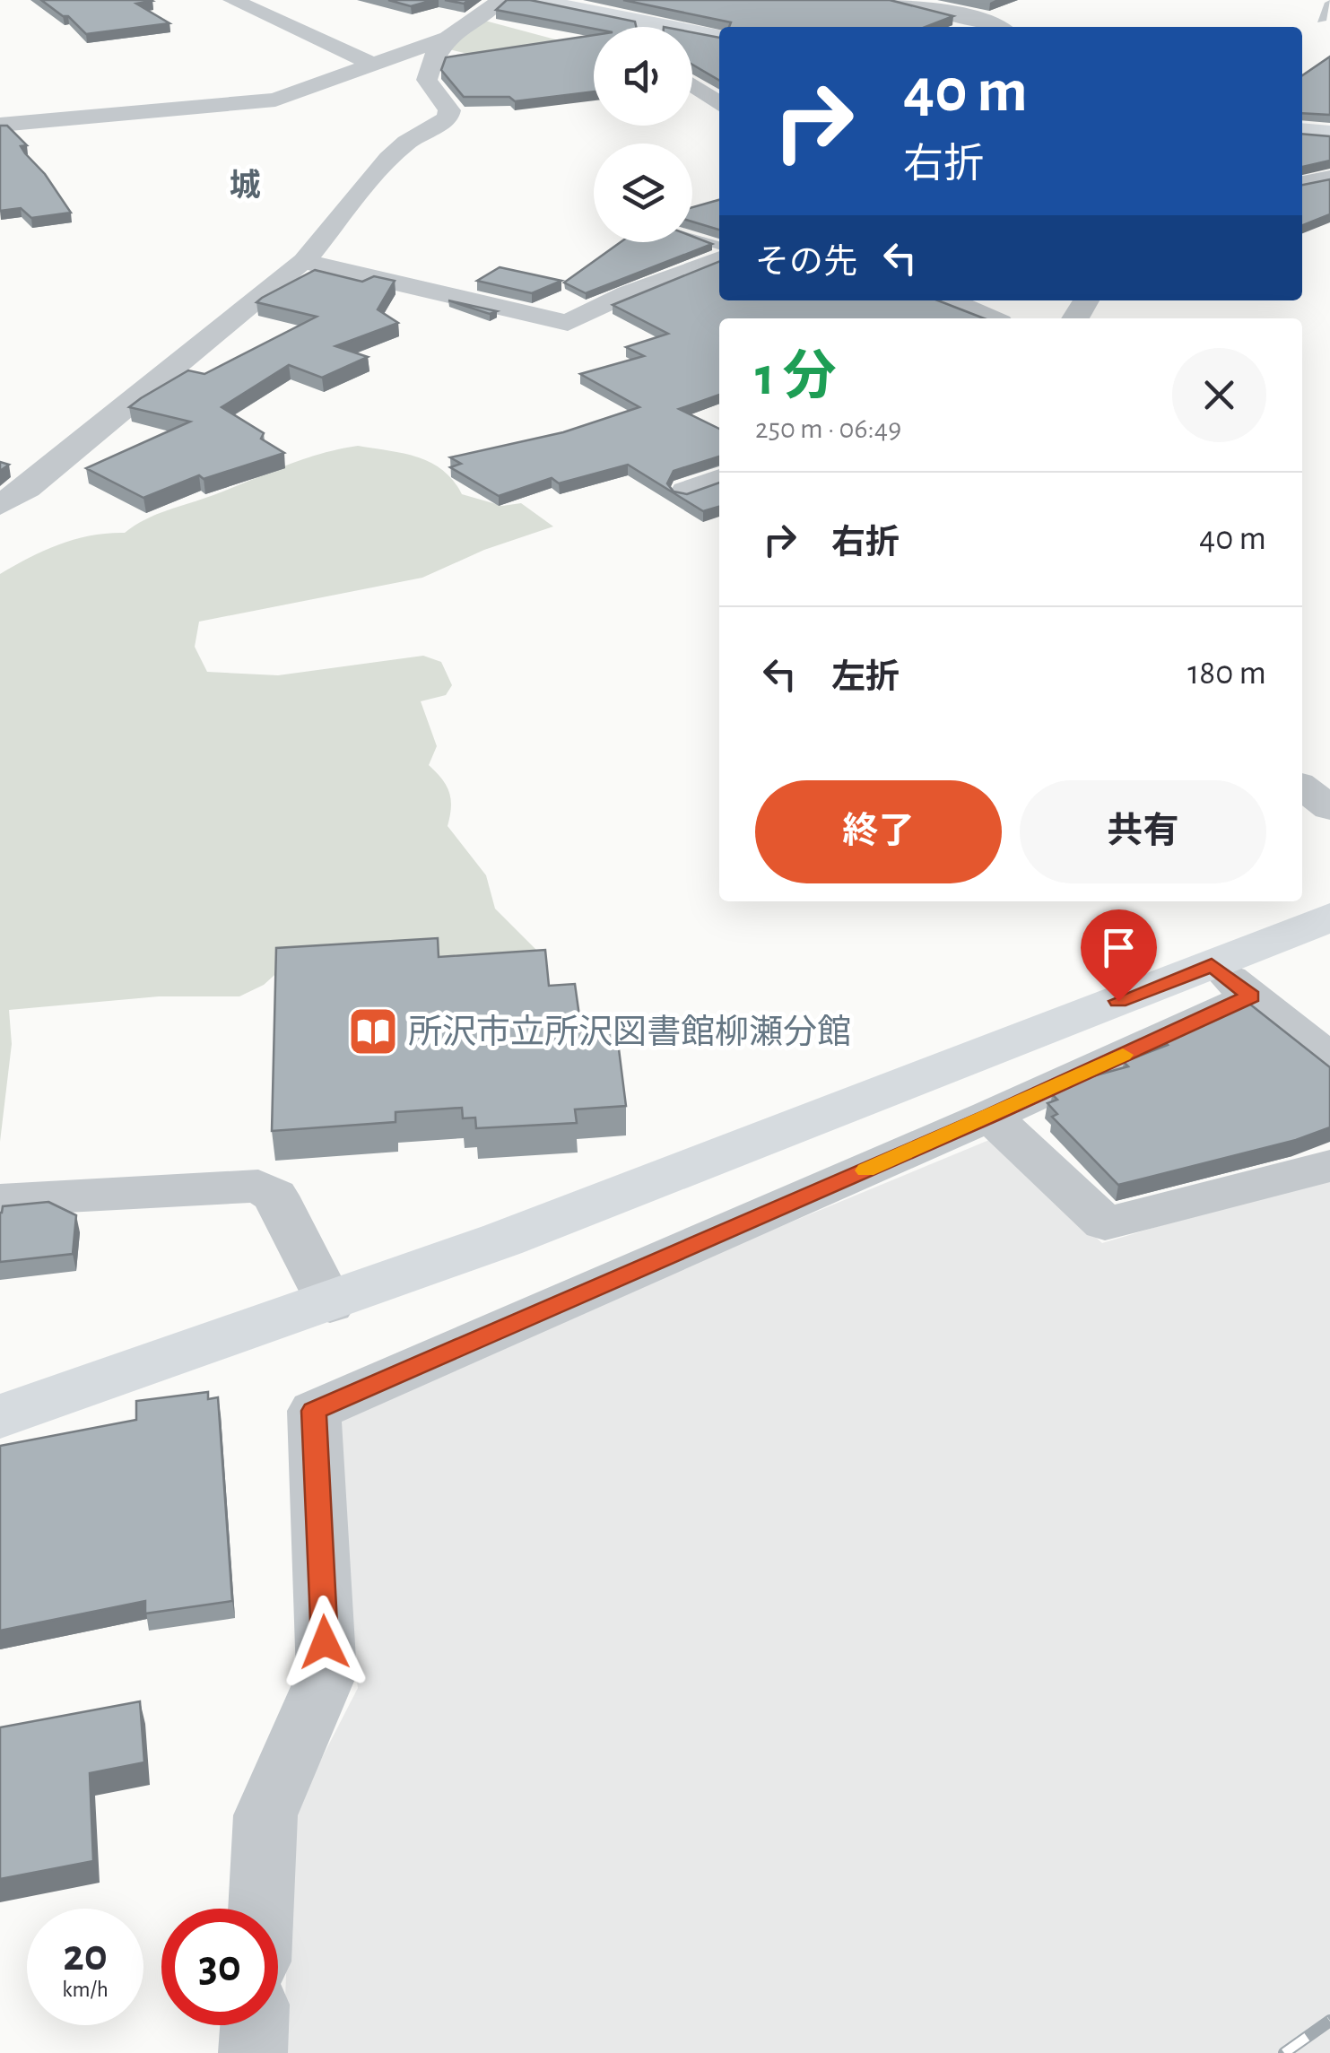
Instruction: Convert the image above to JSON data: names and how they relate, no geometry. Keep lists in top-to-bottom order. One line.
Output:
{"districts":["城"],"places":{"library":["所沢市立所沢図書館柳瀬分館"]},"page":{"turn":["40 m","右折"],"then":"その先","heading":["1 分","250 m · 06:49"],"list":[{"name":"右折","value":"40 m"},{"name":"左折","value":"180 m"}],"buttons":["終了","共有"],"speed":"20 km/h","limit":"30"}}
